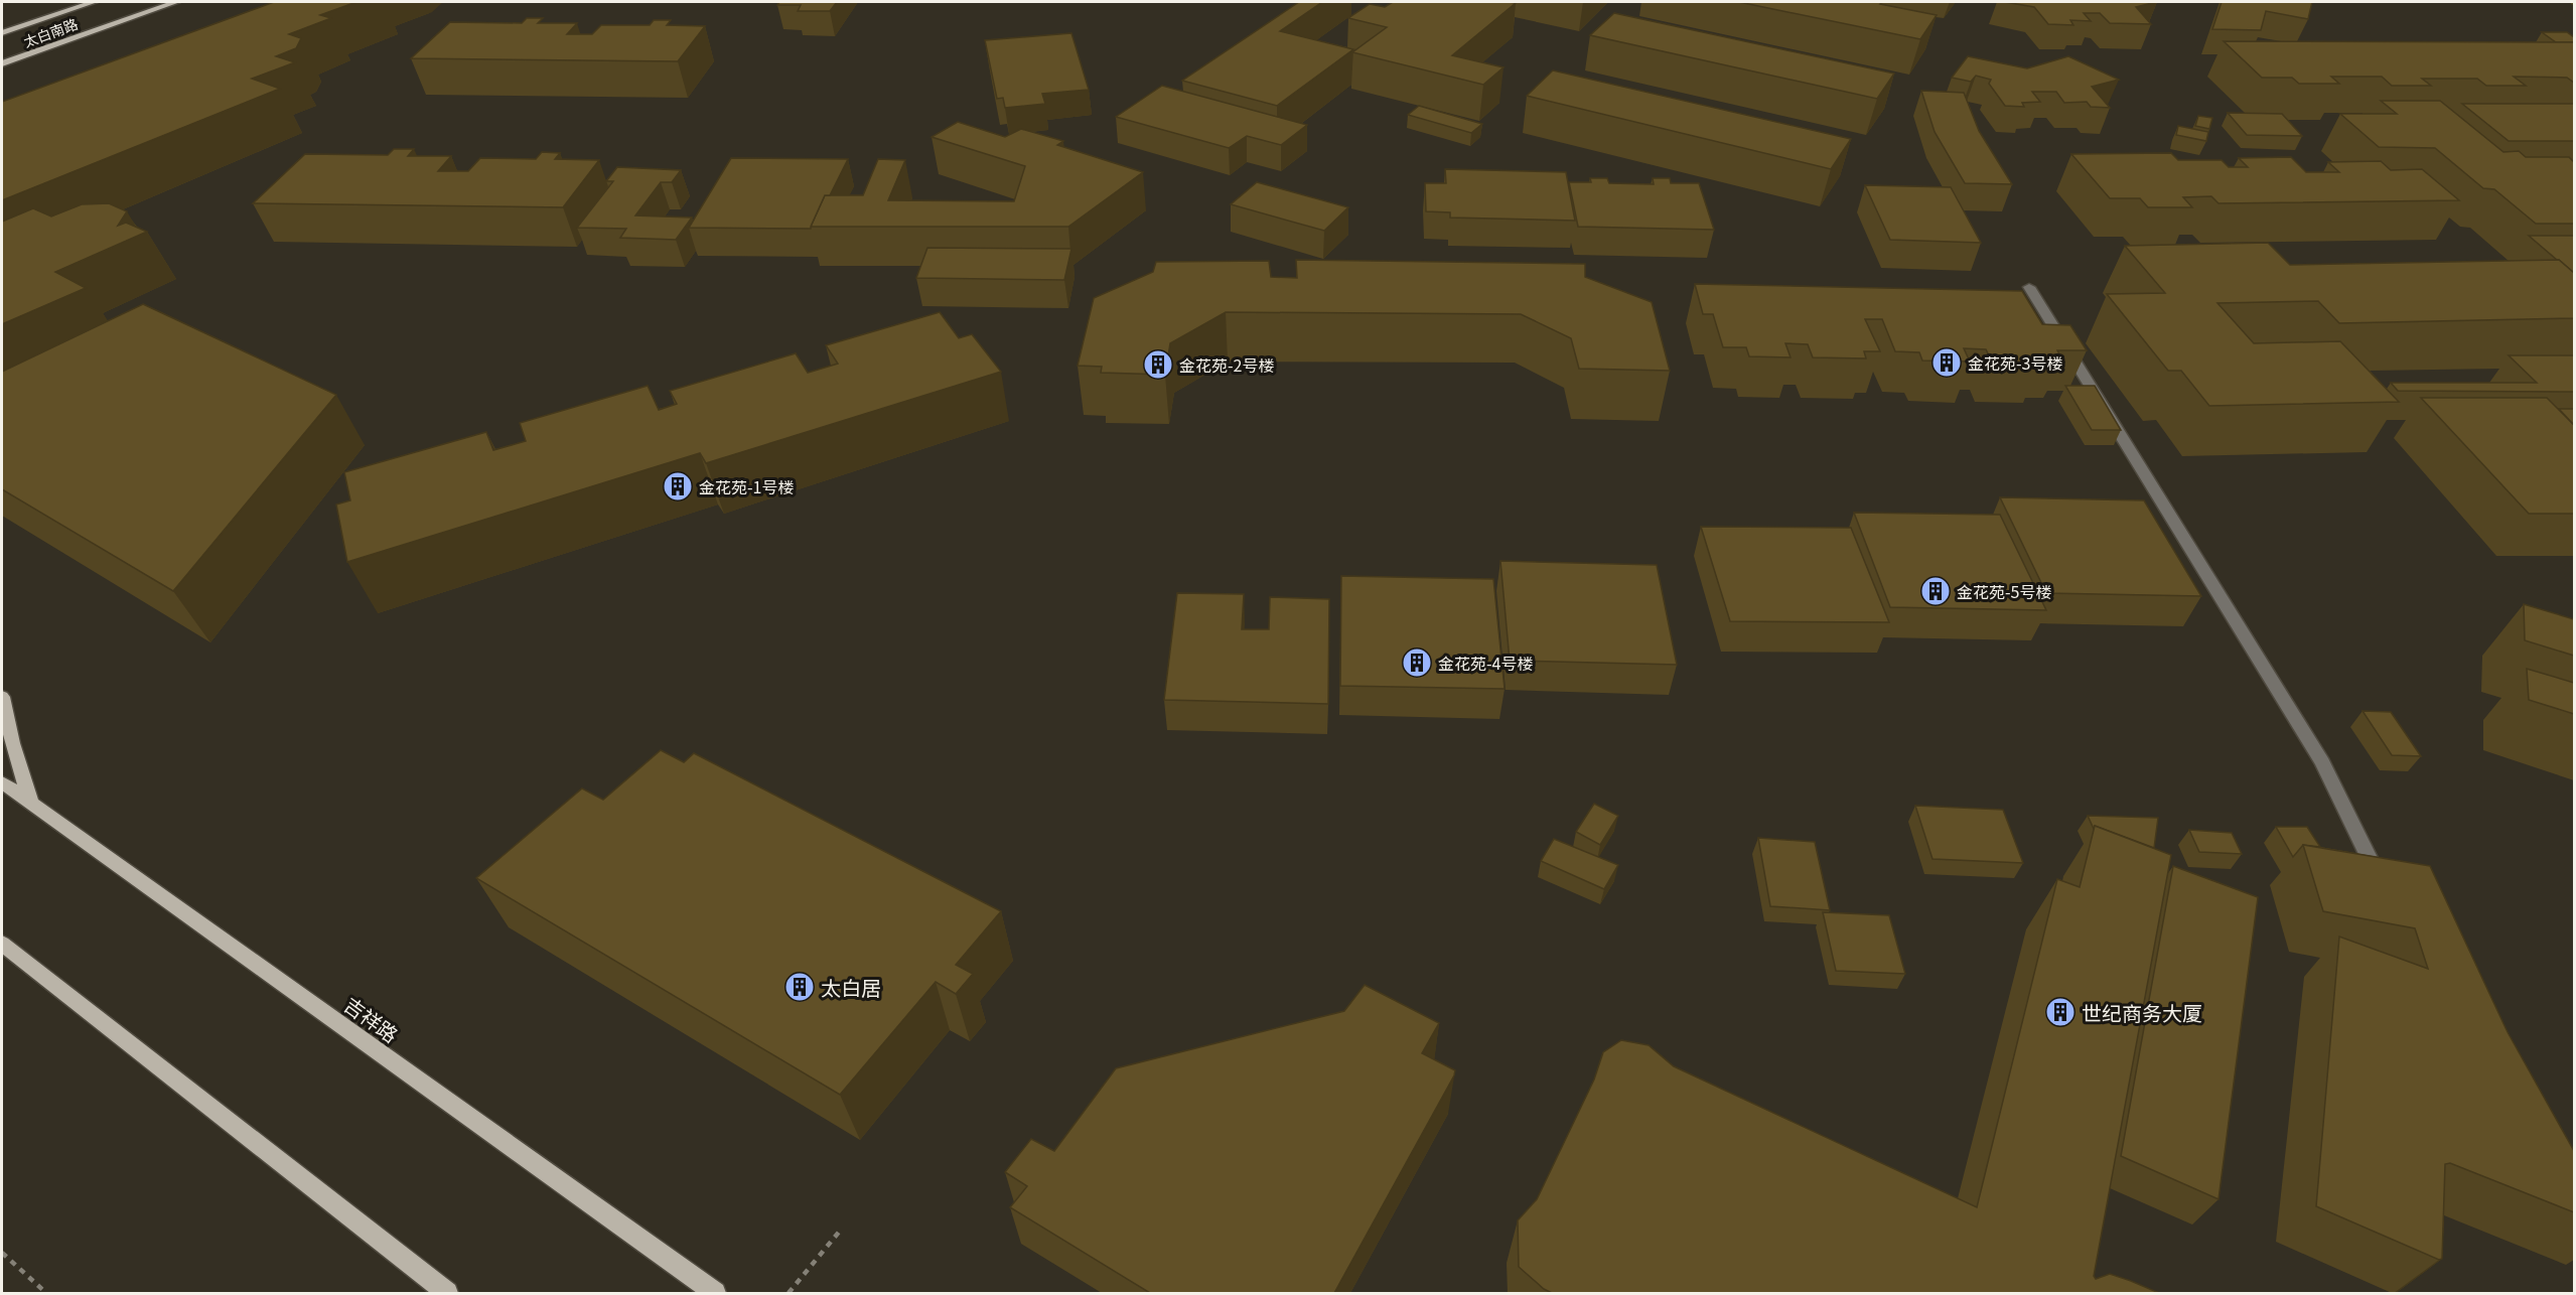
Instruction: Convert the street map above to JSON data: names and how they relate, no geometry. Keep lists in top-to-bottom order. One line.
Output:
{"streets":{"main road":["太白南路","吉祥路"]},"places":{"building":["金花苑-3号楼","金花苑-2号楼","金花苑-1号楼","金花苑-5号楼","金花苑-4号楼","太白居","世纪商务大厦"]}}
